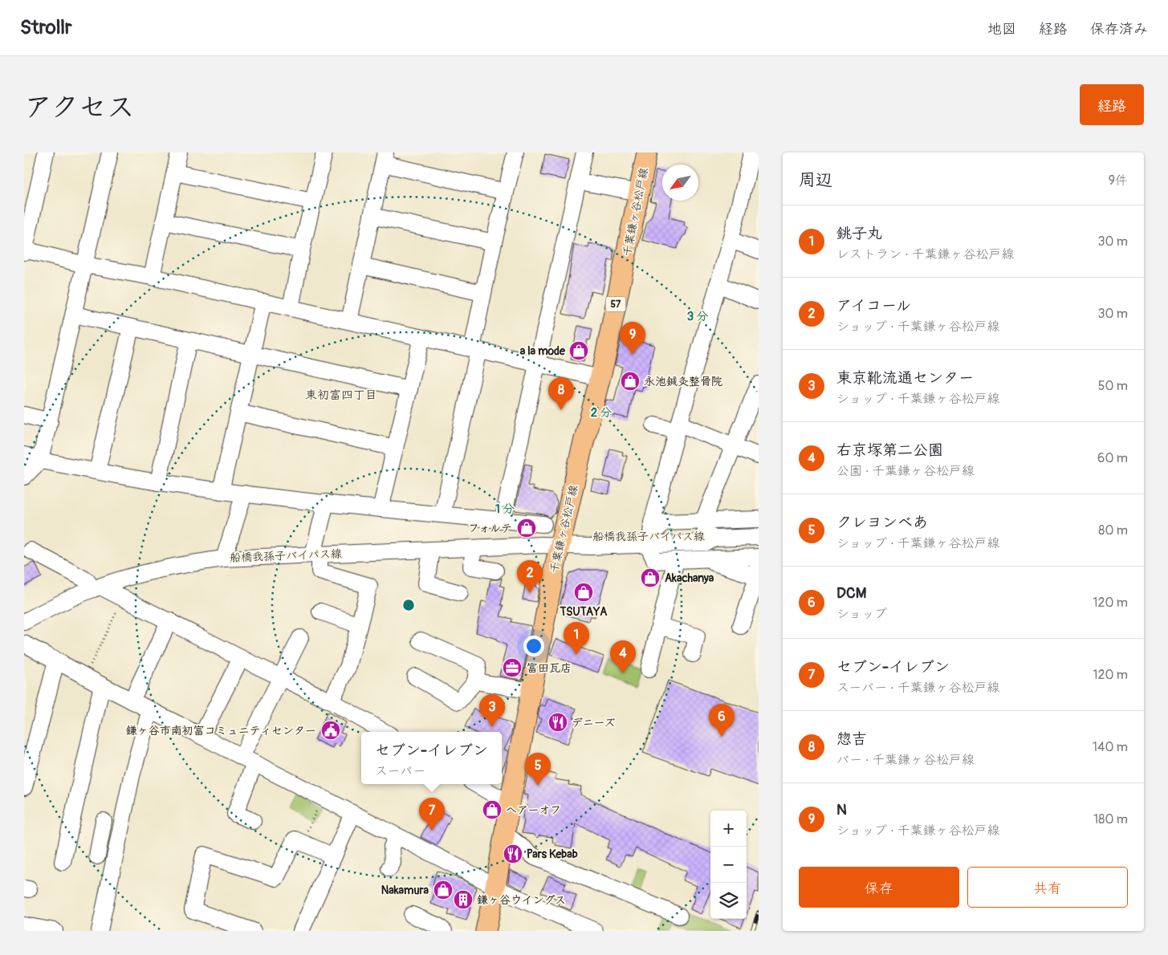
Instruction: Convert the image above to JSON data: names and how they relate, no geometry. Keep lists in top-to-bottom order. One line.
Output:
{"streets":{"main road":["千葉鎌ヶ谷松戸線","57"],"street":["船橋我孫子バイパス線"]},"crossings":[["千葉鎌ヶ谷松戸線","船橋我孫子バイパス線"]],"districts":["東初富四丁目"],"places":{"shop":["a la mode","永池鍼灸整骨院","フォルテ","Akachanya","TSUTAYA","ヘアーオフ","Nakamura"],"office":["富田瓦店"],"restaurant":["デニーズ","Pars Kebab"],"public building":["鎌ヶ谷市南初富コミュニティセンター"],"building":["鎌ヶ谷ウイングス"]},"north":"bottom left","page":{"header":"Strollr","nav":["地図","経路","保存済み"],"title":"アクセス","buttons":["経路",["保存","共有"]],"heading":["周辺","9件"],"list":[{"mark":"1","name":"銚子丸","note":"レストラン · 千葉鎌ヶ谷松戸線","value":"30 m"},{"mark":"2","name":"アイコール","note":"ショップ · 千葉鎌ヶ谷松戸線","value":"30 m"},{"mark":"3","name":"東京靴流通センター","note":"ショップ · 千葉鎌ヶ谷松戸線","value":"50 m"},{"mark":"4","name":"右京塚第二公園","note":"公園 · 千葉鎌ヶ谷松戸線","value":"60 m"},{"mark":"5","name":"クレヨンべあ","note":"ショップ · 千葉鎌ヶ谷松戸線","value":"80 m"},{"mark":"6","name":"DCM","note":"ショップ","value":"120 m"},{"mark":"7","name":"セブン-イレブン","note":"スーパー · 千葉鎌ヶ谷松戸線","value":"120 m"},{"mark":"8","name":"惣吉","note":"バー · 千葉鎌ヶ谷松戸線","value":"140 m"},{"mark":"9","name":"N","note":"ショップ · 千葉鎌ヶ谷松戸線","value":"180 m"}],"pins":["9","8","2","1","4","3","6","5","7"],"popup":["セブン-イレブン","スーパー"],"map_buttons":["+","−"]},"rings":["3 分","2 分","1 分"]}
